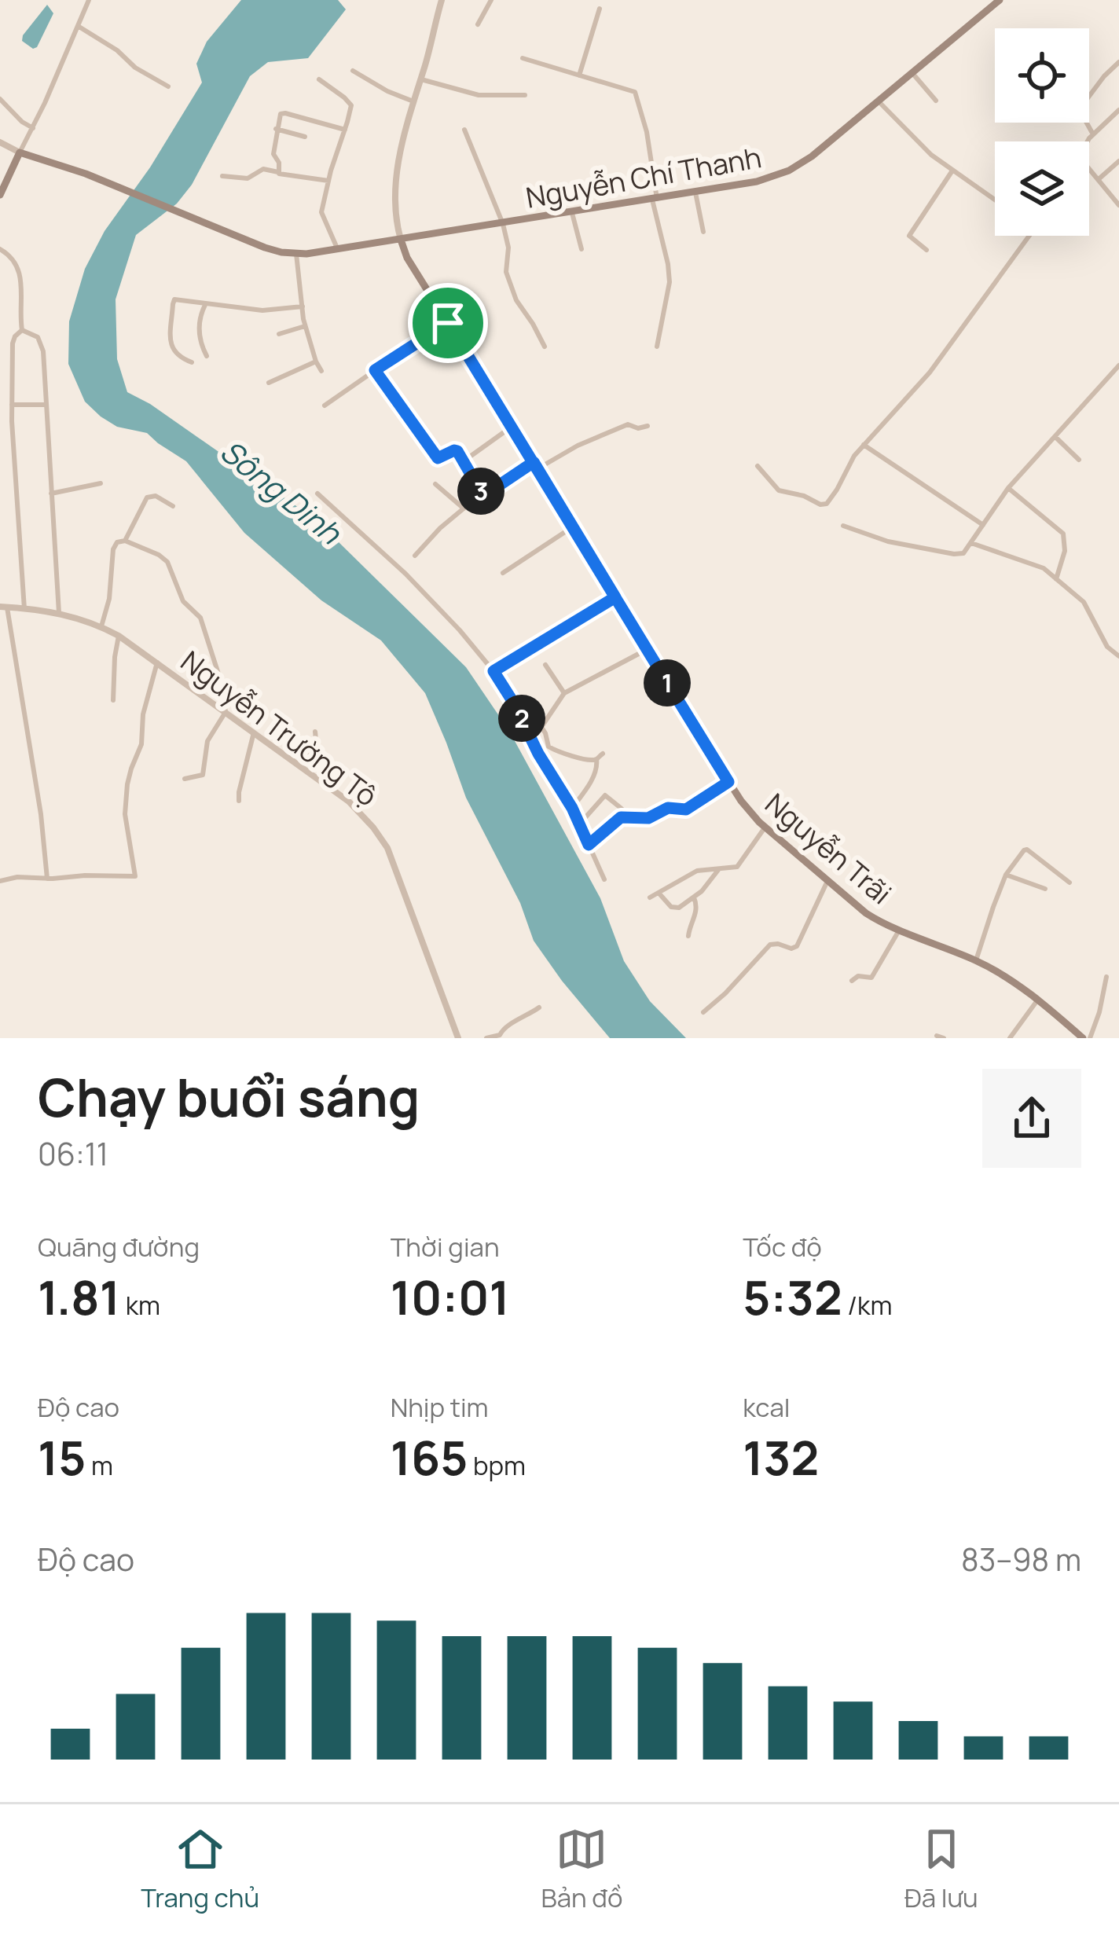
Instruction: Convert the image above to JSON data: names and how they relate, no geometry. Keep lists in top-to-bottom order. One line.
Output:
{"streets":{"main road":["Nguyễn Chí Thanh","Nguyễn Trãi"],"street":["Nguyễn Trường Tộ"]},"crossings":[["Nguyễn Chí Thanh","Nguyễn Trãi"]],"water":["Sông Dinh"],"page":{"pins":["3","1","2"],"heading":["Chạy buổi sáng","06:11"],"stats":[["Quãng đường","1.81 km"],["Thời gian","10:01"],["Tốc độ","5:32 /km"],["Độ cao","15 m"],["Nhịp tim","165 bpm"],["kcal","132"]],"chart":["Độ cao","83–98 m"],"tabs":["Trang chủ","Bản đồ","Đã lưu"]}}
